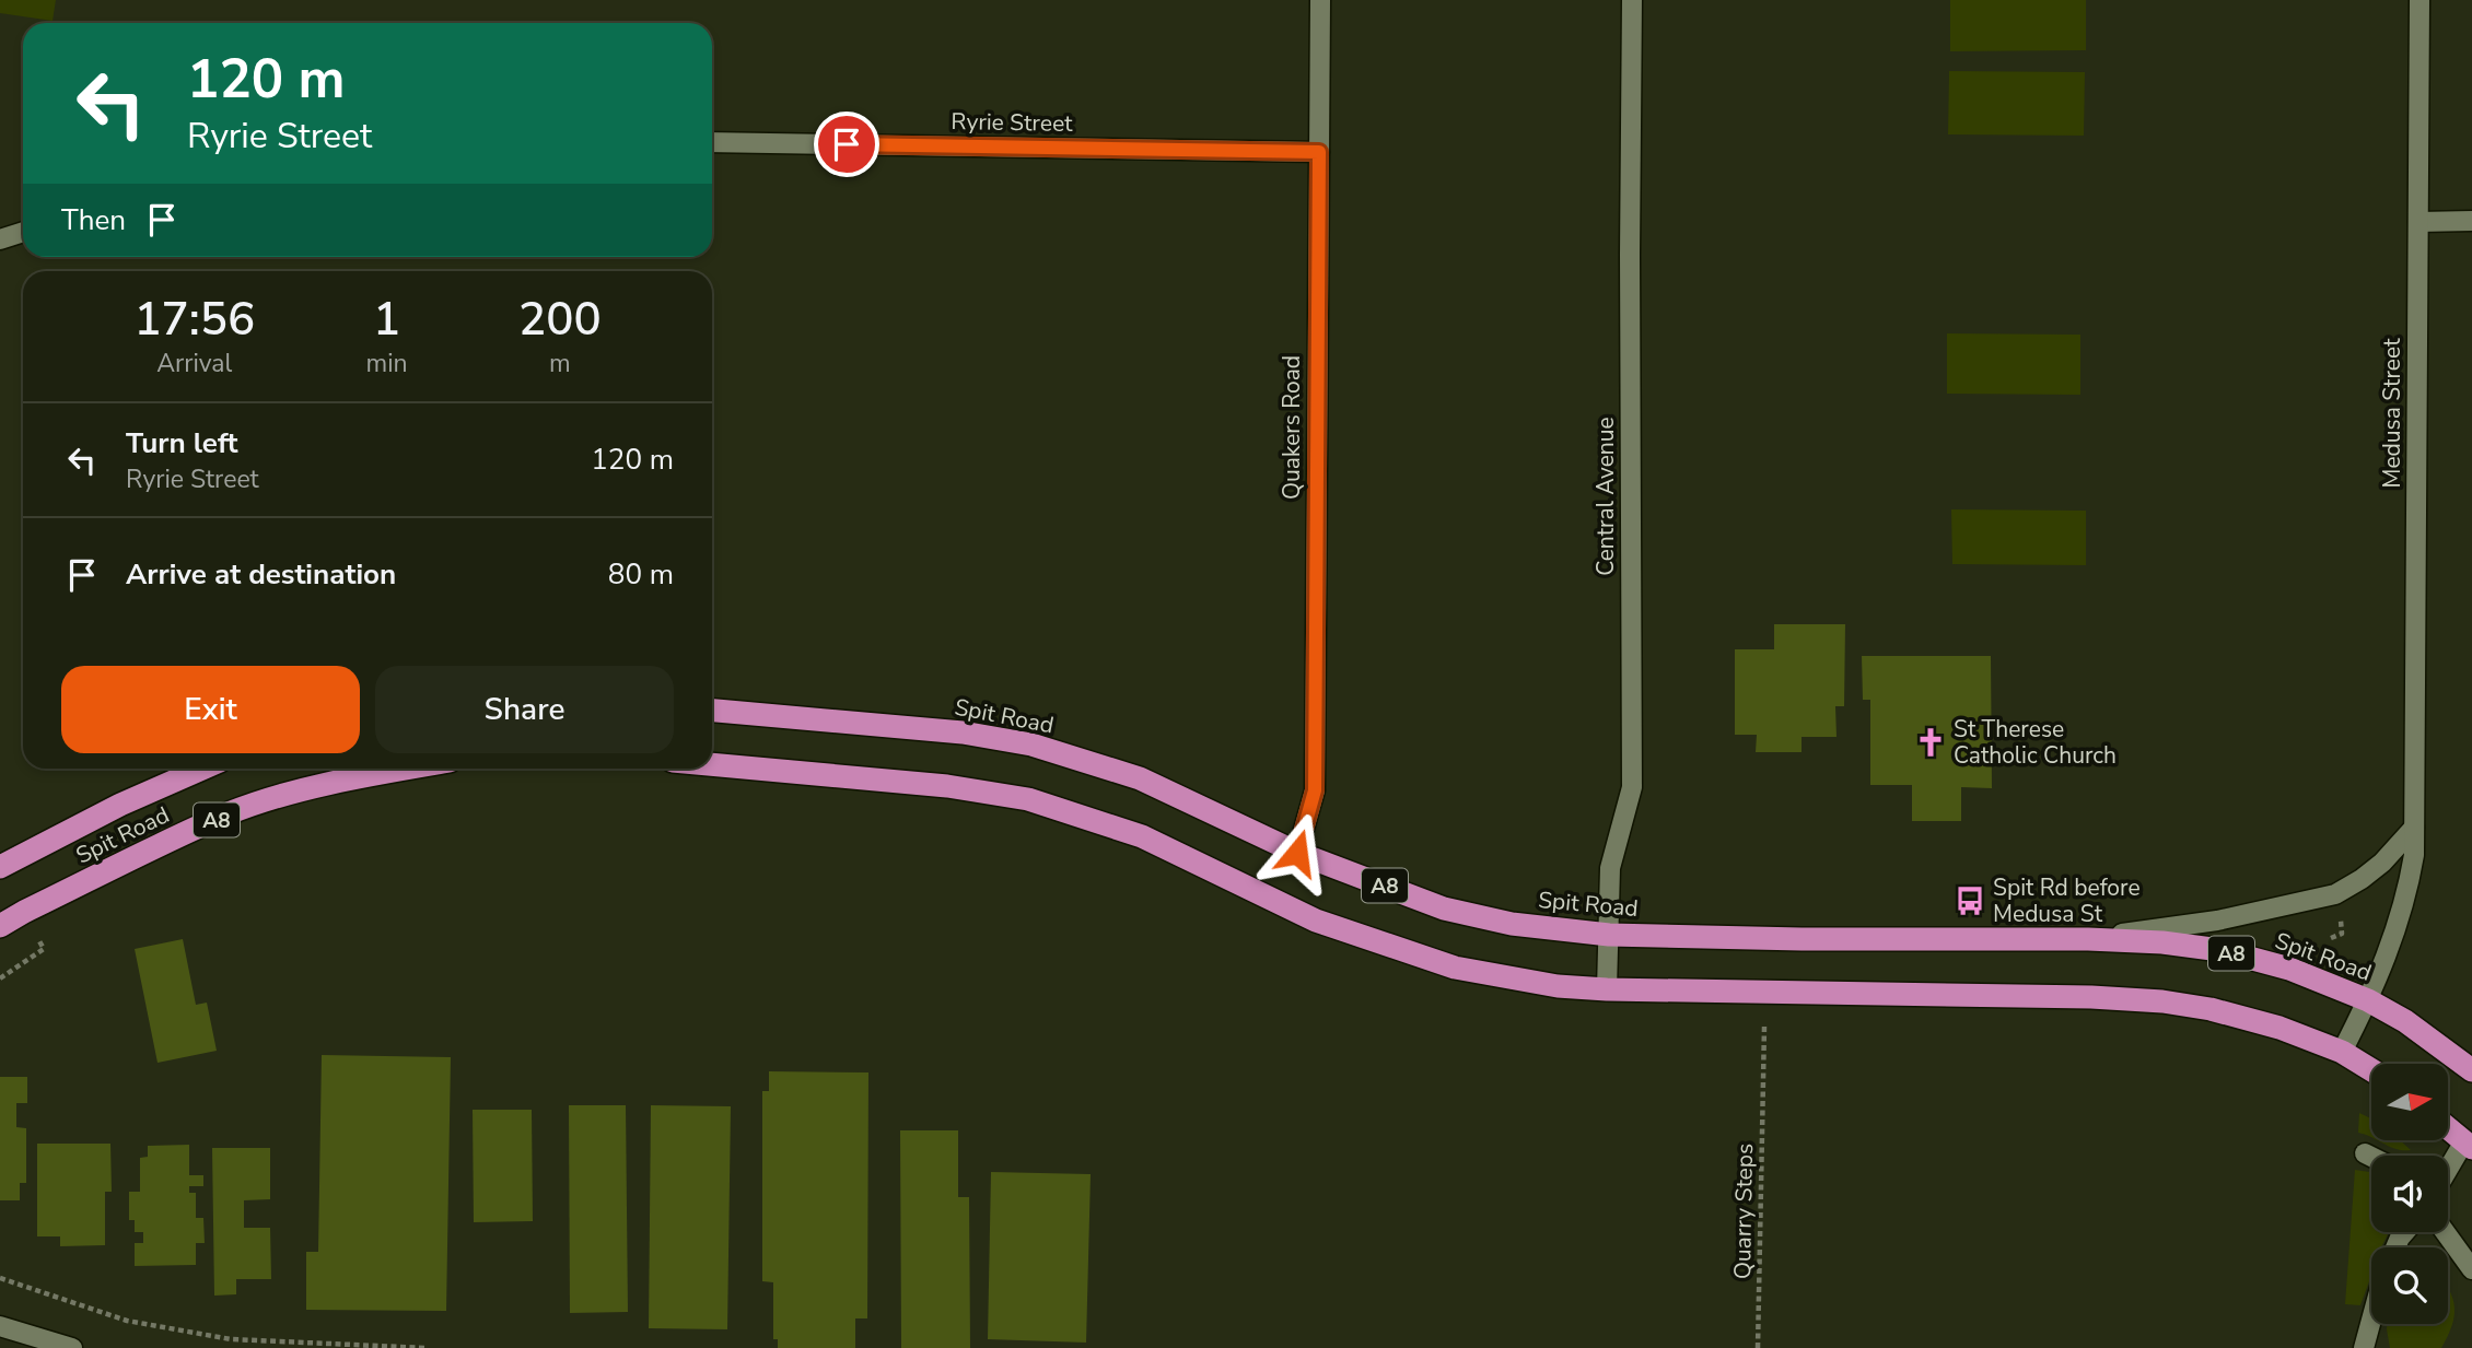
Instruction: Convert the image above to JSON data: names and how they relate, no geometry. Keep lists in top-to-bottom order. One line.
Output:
{"streets":{"highway":["Spit Road","A8"],"street":["Ryrie Street","Medusa Street","Quakers Road","Central Avenue"],"path":["Quarry Steps"]},"crossings":[["Ryrie Street","Quakers Road"],["Medusa Street","Spit Road"],["Medusa Street","A8"],["Quakers Road","Spit Road"],["Central Avenue","Spit Road"],["Central Avenue","A8"]],"places":{"church":["St Therese Catholic Church"],"bus stop":["Spit Rd before Medusa St"]},"north":"right","page":{"turn":["120 m","Ryrie Street"],"then":"Then","eta":["17:56","Arrival","1","min","200","m"],"list":[{"name":"Turn left","note":"Ryrie Street","value":"120 m"},{"name":"Arrive at destination","value":"80 m"}],"buttons":["Exit","Share"]}}
